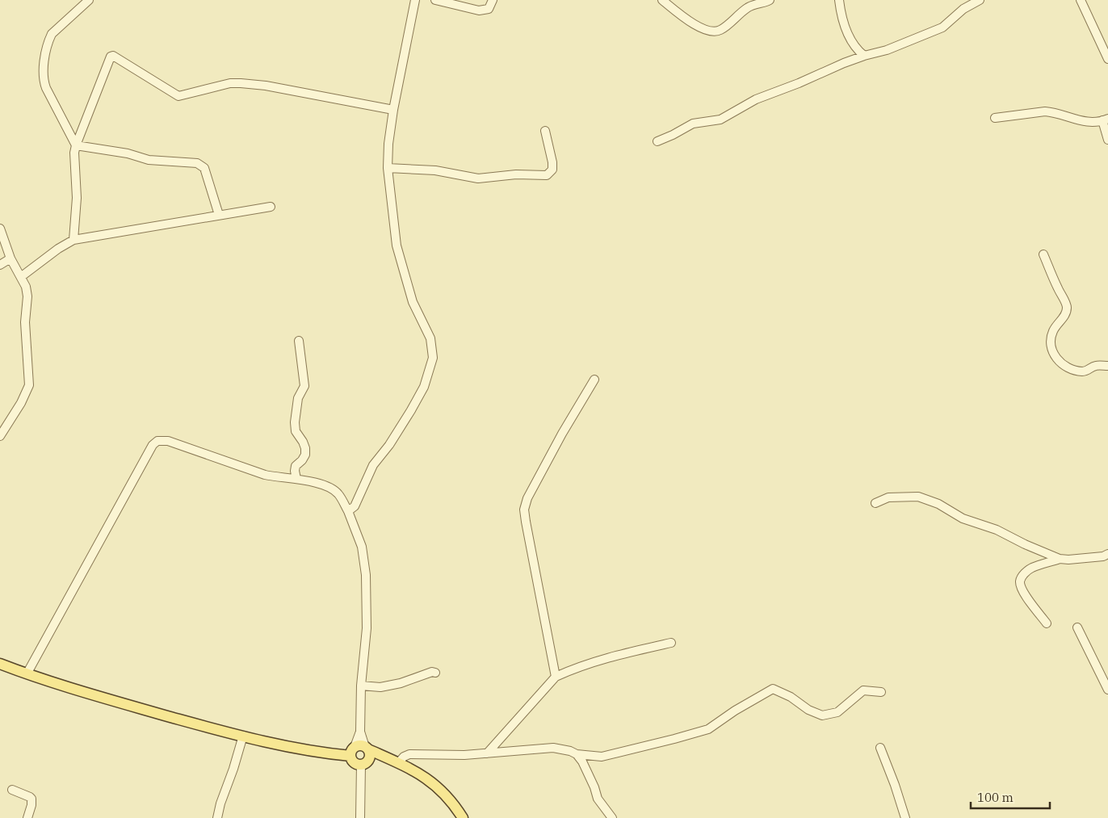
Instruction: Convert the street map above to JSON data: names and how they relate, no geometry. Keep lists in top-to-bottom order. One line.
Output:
{"scale_bar":"100 m"}
